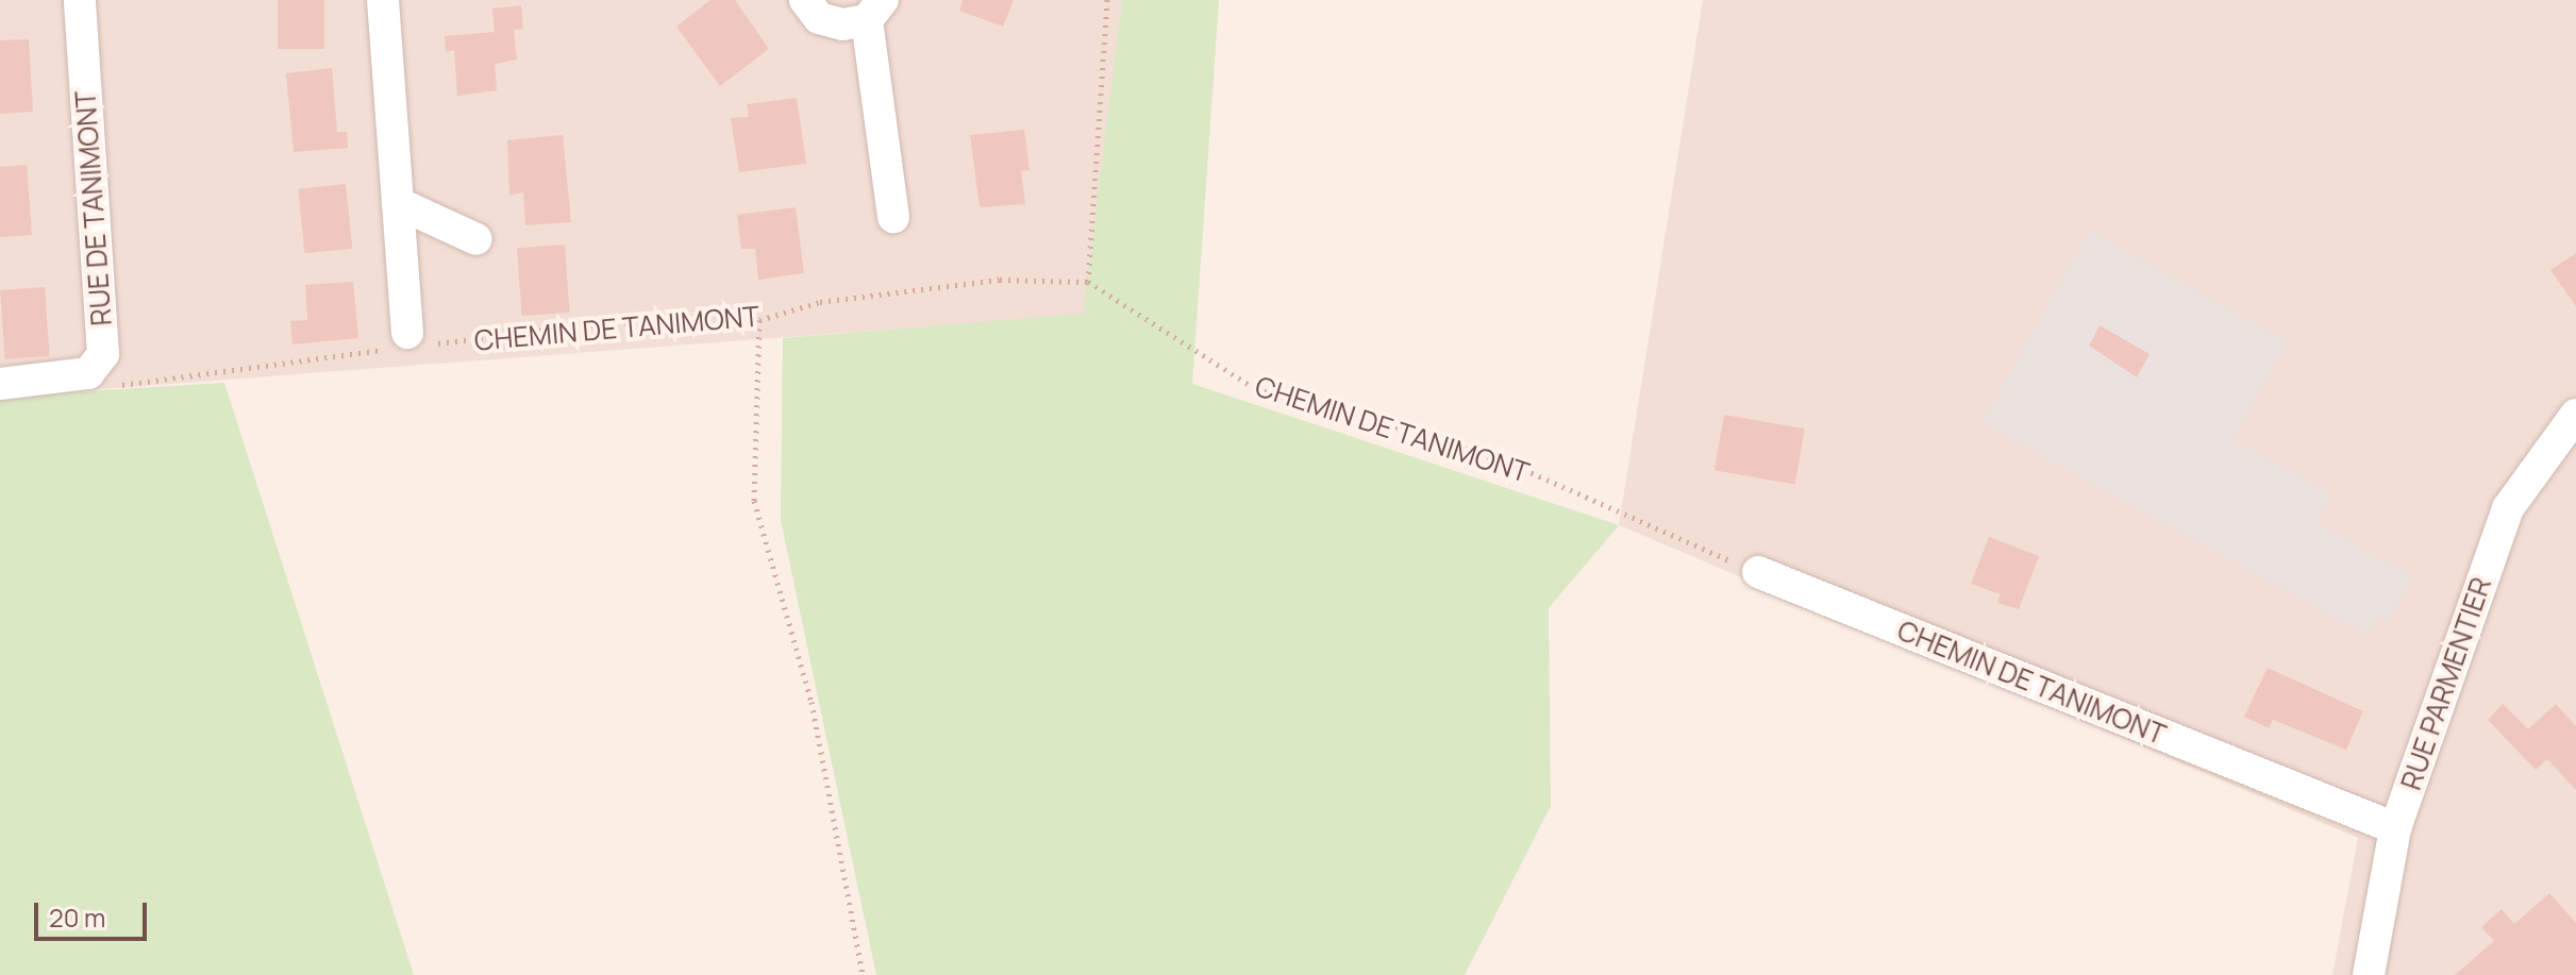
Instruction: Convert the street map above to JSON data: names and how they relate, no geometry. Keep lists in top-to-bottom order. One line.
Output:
{"streets":{"street":["RUE DE TANIMONT","CHEMIN DE TANIMONT","RUE PARMENTIER"]},"crossings":[["CHEMIN DE TANIMONT","RUE PARMENTIER"]],"scale_bar":"20 m"}
